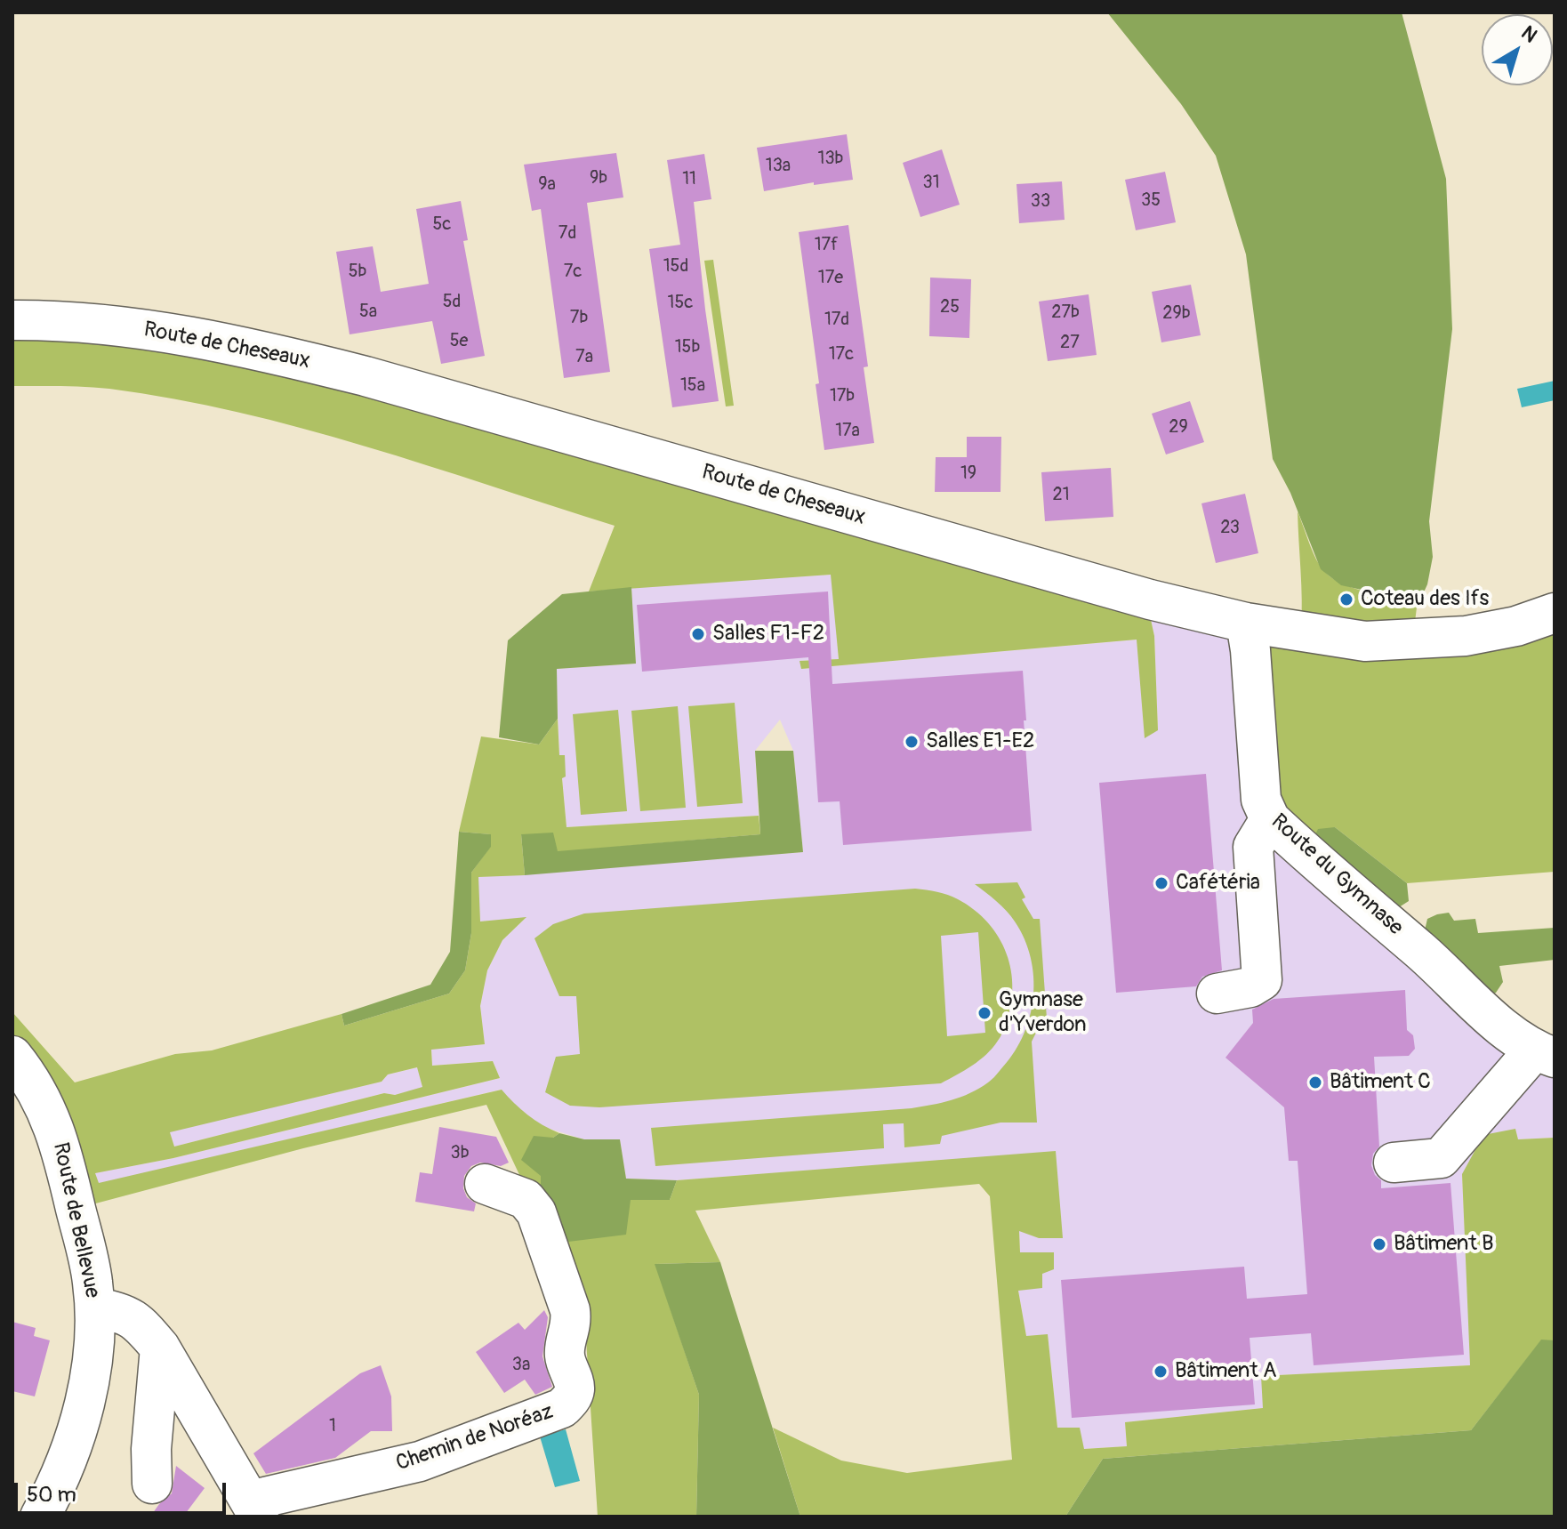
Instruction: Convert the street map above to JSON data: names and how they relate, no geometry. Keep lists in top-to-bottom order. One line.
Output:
{"streets":{"street":["Route de Cheseaux","Route du Gymnase","Route de Bellevue","Chemin de Noréaz"]},"crossings":[["Route de Cheseaux","Route du Gymnase"],["Route de Bellevue","Chemin de Noréaz"]],"places":["Coteau des Ifs","Salles F1-F2","Salles E1-E2","Cafétéria","Gymnase d'Yverdon","Bâtiment C","Bâtiment B","Bâtiment A"],"house_numbers":["13b","13a","9b","11","31","9a","35","33","5c","7d","17f","15d","5b","7c","17e","5d","15c","25","5a","27b","29b","7b","17d","5e","27","15b","17c","7a","15a","17b","29","17a","19","21","23","3b","3a","1"],"scale_bar":"50 m","north":"top right"}
